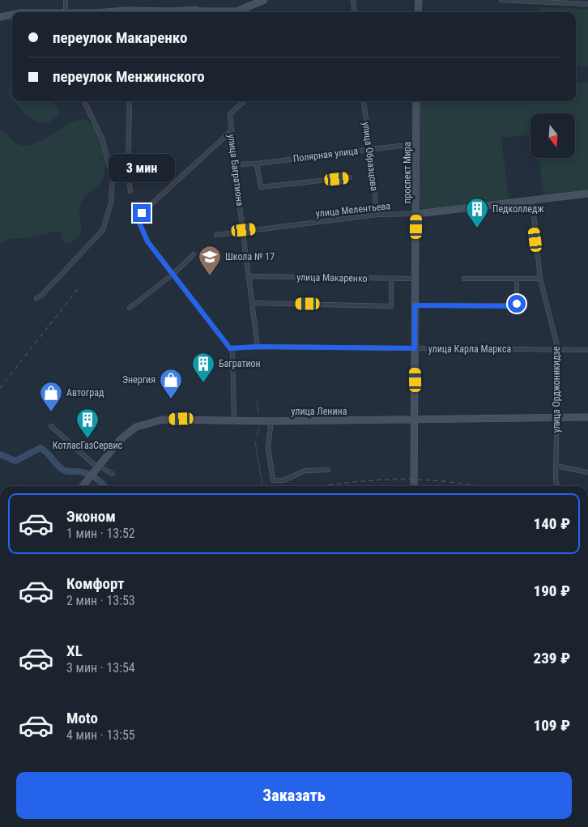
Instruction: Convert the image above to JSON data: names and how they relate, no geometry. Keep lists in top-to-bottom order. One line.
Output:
{"streets":{"main road":["проспект Мира","улица Мелентьева","улица Ленина"],"street":["Полярная улица","улица Образцова","улица Багратиона","улица Макаренко","улица Карла Маркса","улица Орджоникидзе"]},"crossings":[["Полярная улица","улица Образцова"],["Полярная улица","улица Багратиона"],["Полярная улица","проспект Мира"],["улица Образцова","улица Мелентьева"],["улица Багратиона","улица Мелентьева"],["улица Багратиона","улица Макаренко"],["улица Багратиона","улица Карла Маркса"],["проспект Мира","улица Мелентьева"],["проспект Мира","улица Макаренко"],["проспект Мира","улица Карла Маркса"],["проспект Мира","улица Ленина"],["улица Мелентьева","улица Орджоникидзе"],["улица Карла Маркса","улица Орджоникидзе"],["улица Орджоникидзе","улица Ленина"]],"places":{"building":["Педколледж","Багратион","КотласГазСервис"],"school or university":["Школа № 17"],"shop":["Энергия","Автоград"]},"north":"bottom","page":{"banner":["переулок Макаренко","переулок Менжинского"],"bubble":"3 мин","list":[{"name":"Эконом","note":"1 мин · 13:52","value":"140 ₽"},{"name":"Комфорт","note":"2 мин · 13:53","value":"190 ₽"},{"name":"XL","note":"3 мин · 13:54","value":"239 ₽"},{"name":"Moto","note":"4 мин · 13:55","value":"109 ₽"}],"buttons":"Заказать"}}
